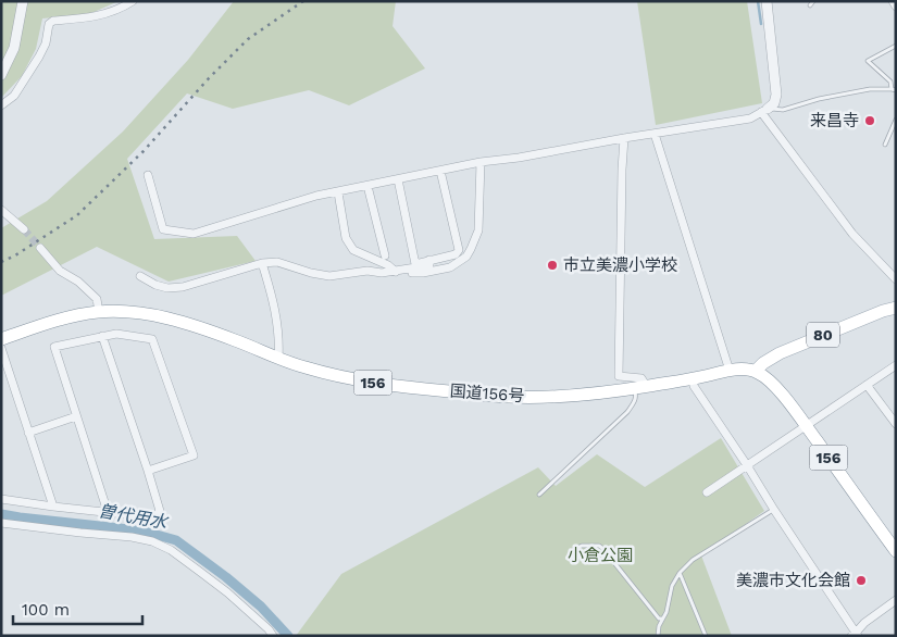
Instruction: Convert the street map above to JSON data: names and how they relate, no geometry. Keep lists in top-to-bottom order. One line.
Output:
{"streets":{"main road":["80","156","国道156号"]},"crossings":[["80","156"],["80","国道156号"],["156","国道156号"]],"water":["曽代用水"],"parks":["小倉公園"],"places":["来昌寺","市立美濃小学校","美濃市文化会館"],"scale_bar":"100 m"}
